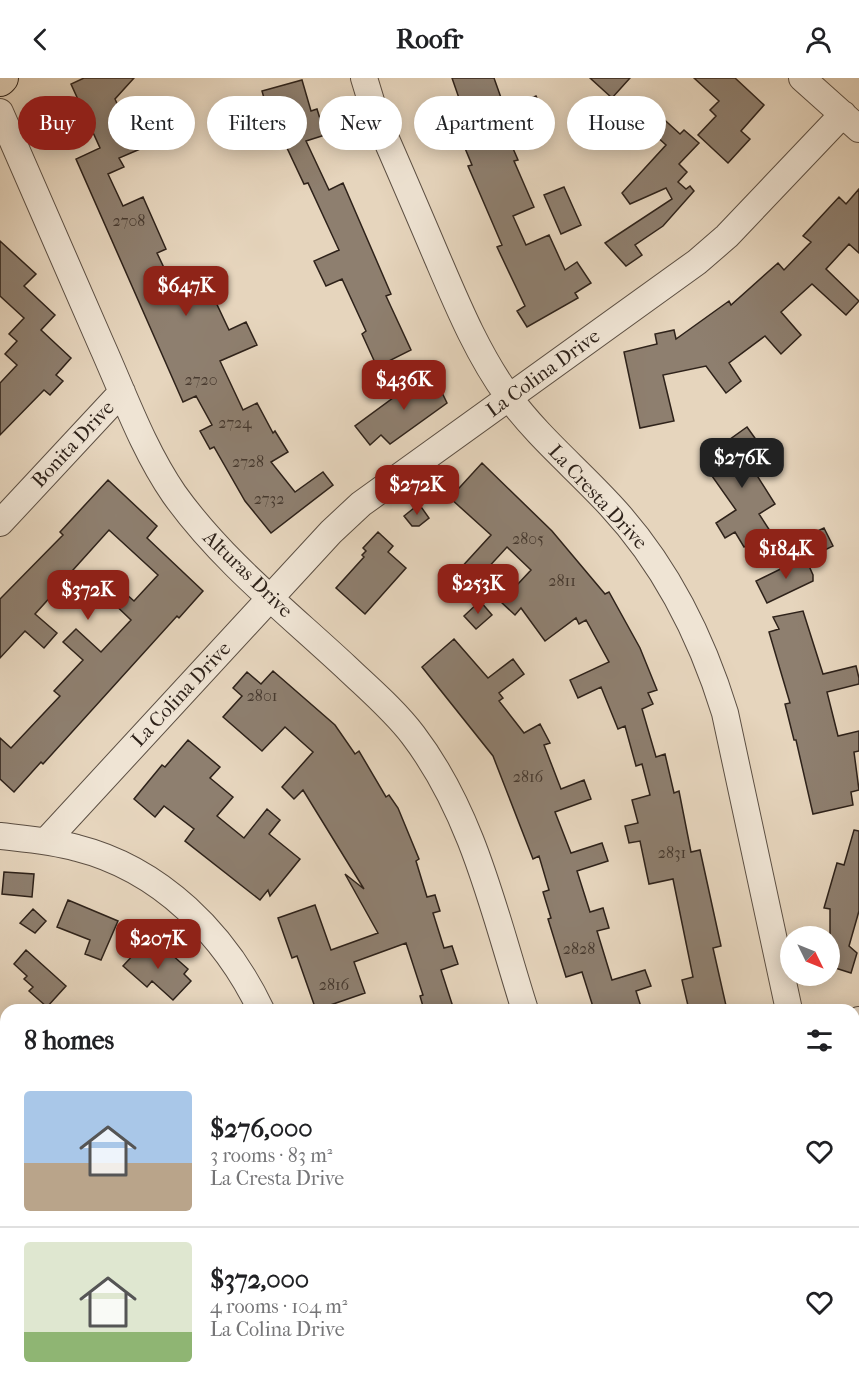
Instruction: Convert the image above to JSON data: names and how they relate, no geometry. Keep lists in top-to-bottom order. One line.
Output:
{"streets":{"street":["La Colina Drive","Bonita Drive","La Cresta Drive","Alturas Drive"]},"crossings":[["La Colina Drive","La Cresta Drive"],["La Colina Drive","Alturas Drive"],["Bonita Drive","Alturas Drive"]],"house_numbers":["2708","2720","2724","2728","2732","2805","2811","2801","2816","2831","2828","2816"],"north":"bottom right","page":{"header":"Roofr","chip":["Buy","Rent","Filters","New","Apartment","House"],"price":["$647K","$436K","$276K","$272K","$184K","$253K","$372K","$207K"],"heading":"8 homes","list":[{"name":"$276,000","note":"3 rooms · 83 m² · La Cresta Drive"},{"name":"$372,000","note":"4 rooms · 104 m² · La Colina Drive"}]}}
